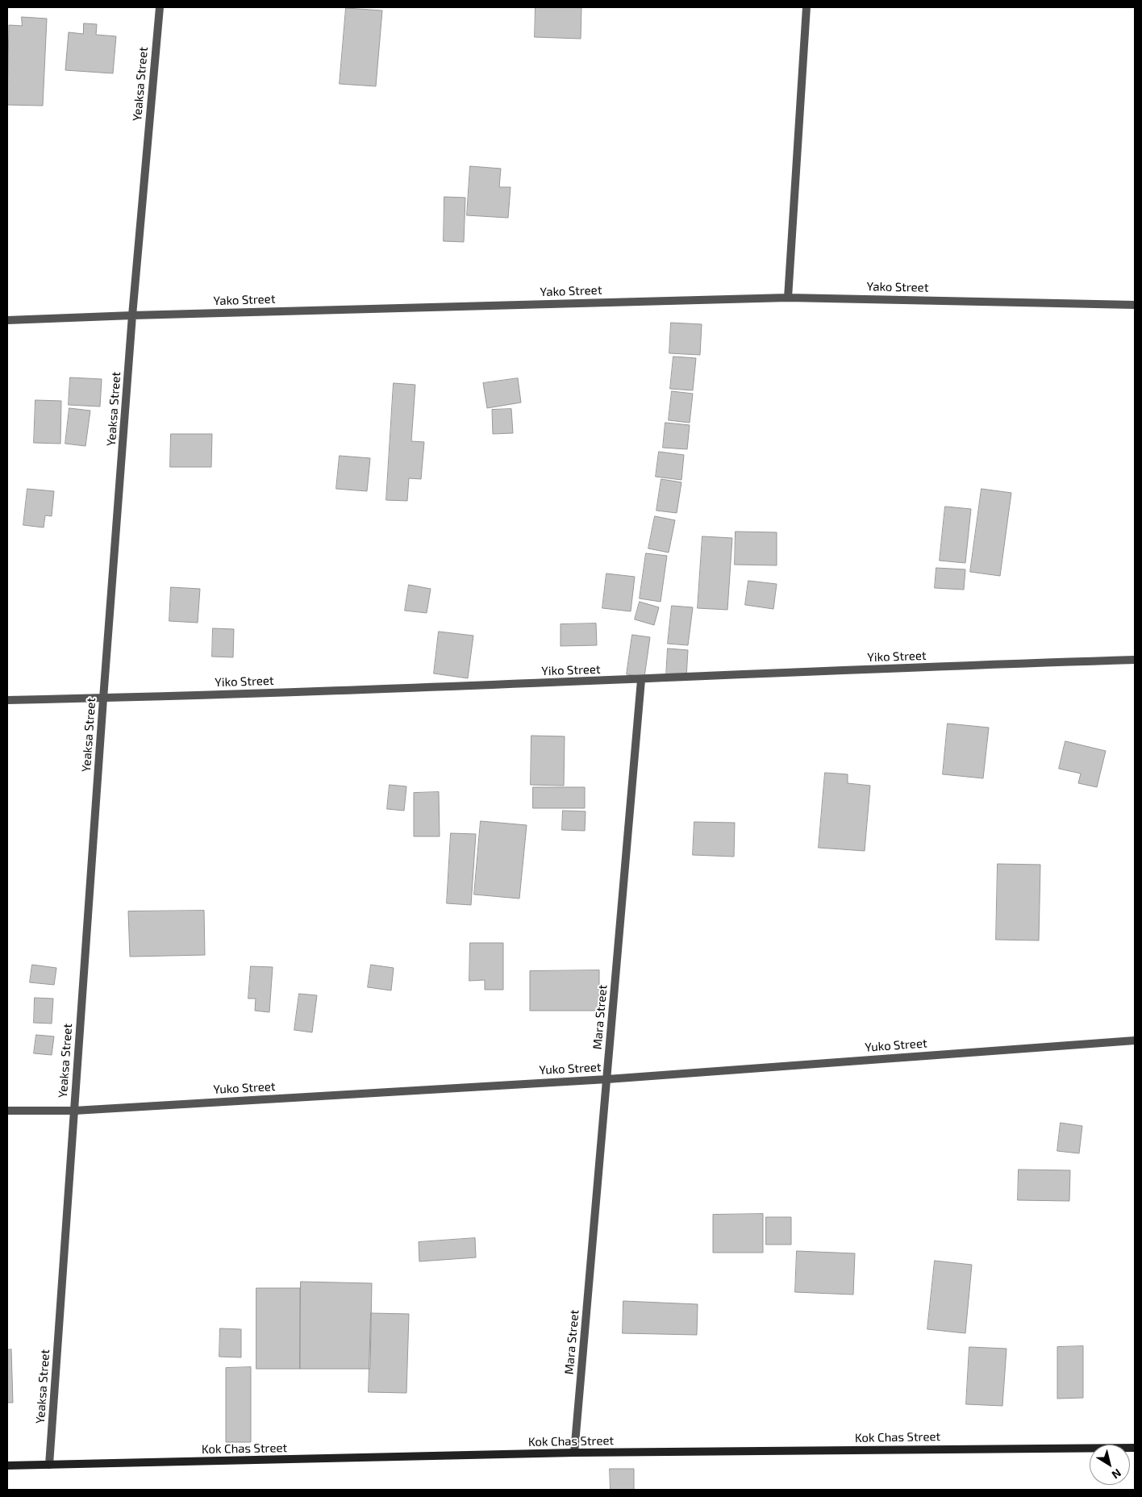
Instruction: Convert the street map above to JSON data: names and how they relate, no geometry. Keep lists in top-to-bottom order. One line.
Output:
{"streets":{"street":["Yeaksa Street","Yako Street","Yiko Street","Mara Street","Yuko Street","Kok Chas Street"]},"crossings":[["Yeaksa Street","Yako Street"],["Yeaksa Street","Yiko Street"],["Yeaksa Street","Yuko Street"],["Yeaksa Street","Kok Chas Street"],["Yiko Street","Mara Street"],["Mara Street","Yuko Street"],["Mara Street","Kok Chas Street"]],"north":"bottom right"}
